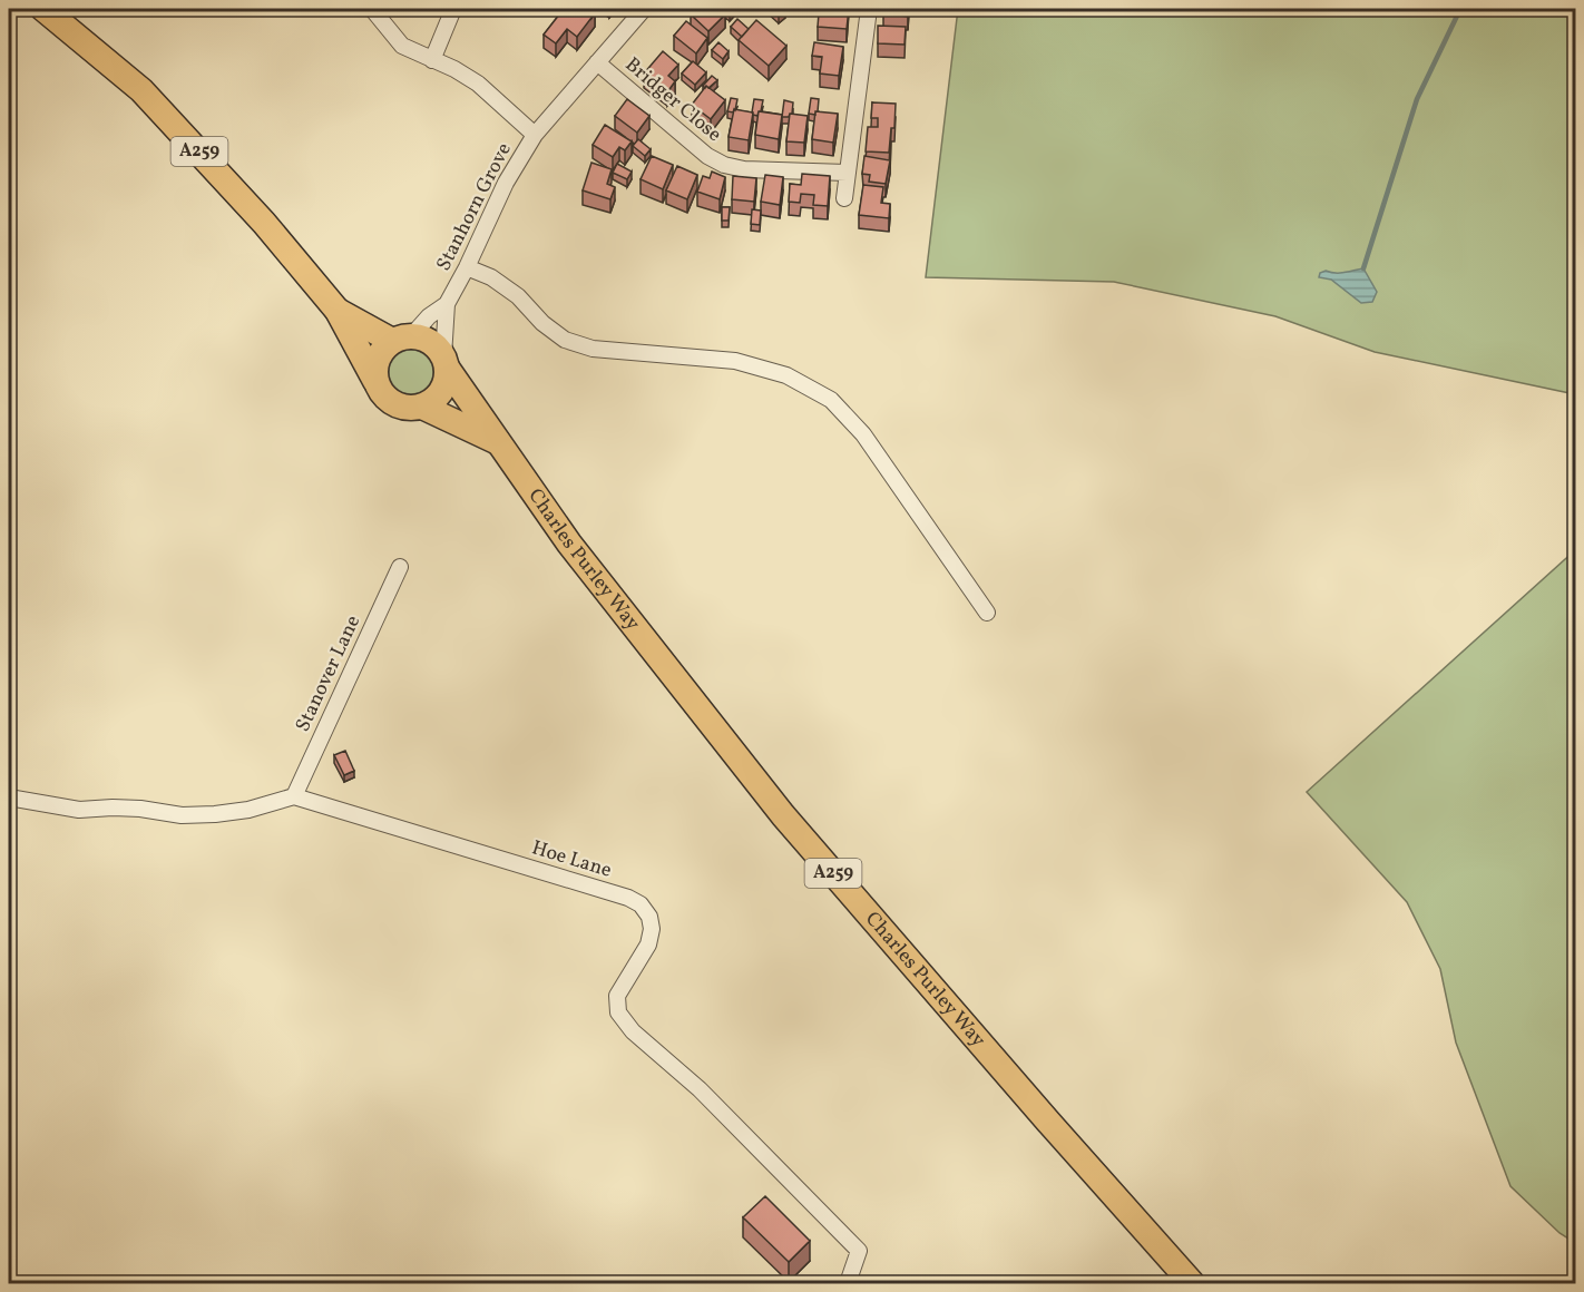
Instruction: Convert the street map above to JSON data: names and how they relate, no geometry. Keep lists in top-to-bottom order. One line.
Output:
{"streets":{"main road":["A259","Charles Purley Way"],"street":["Bridger Close","Stanhorn Grove","Stanover Lane","Hoe Lane"]},"crossings":[["Bridger Close","Stanhorn Grove"],["A259","Stanhorn Grove"],["A259","Charles Purley Way"],["Stanhorn Grove","Charles Purley Way"],["Stanover Lane","Hoe Lane"]]}
